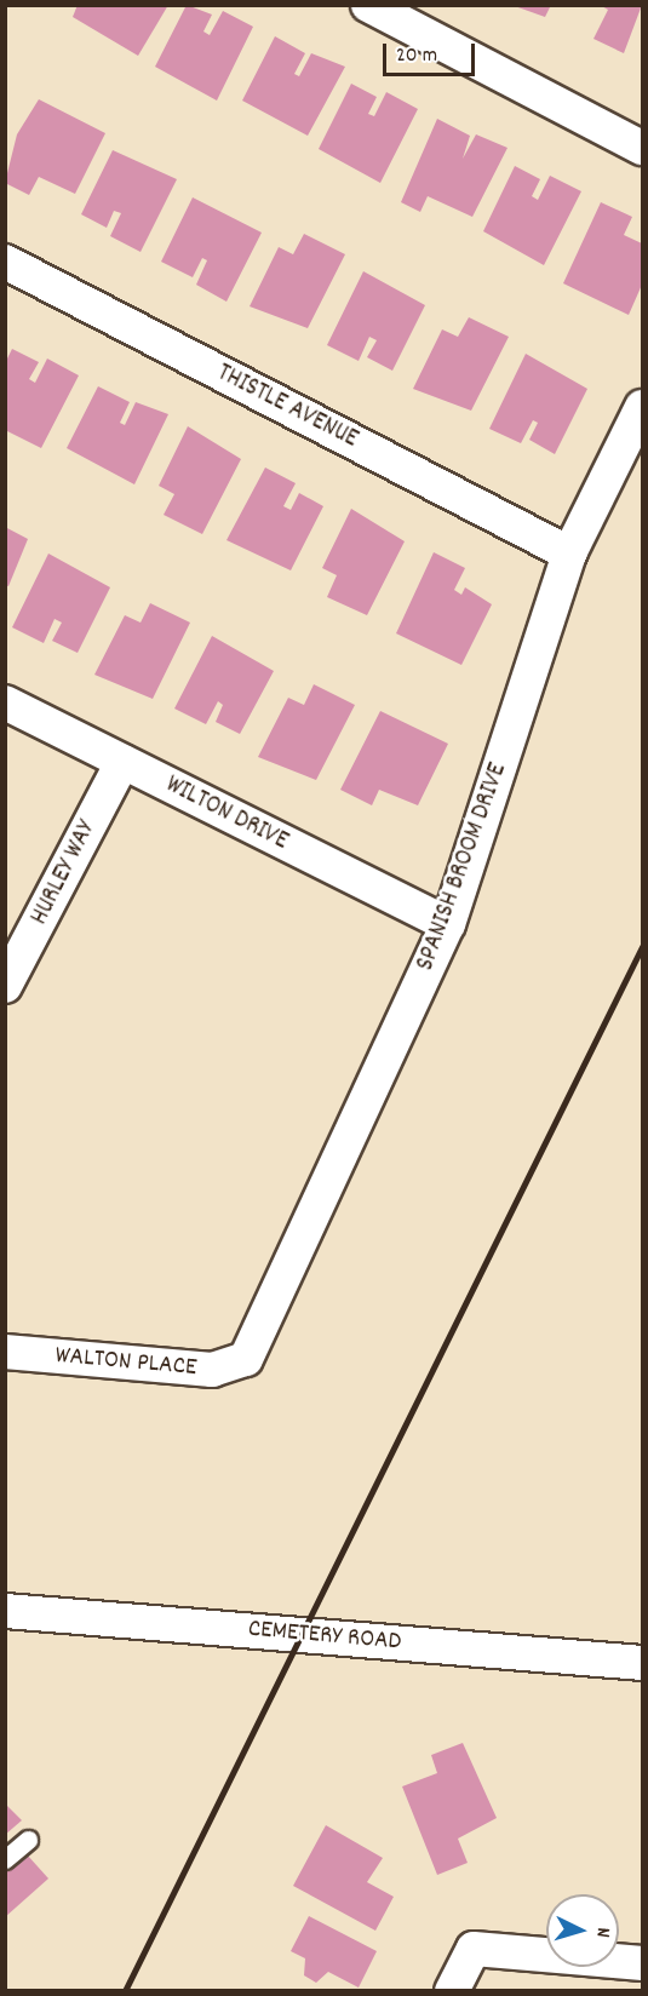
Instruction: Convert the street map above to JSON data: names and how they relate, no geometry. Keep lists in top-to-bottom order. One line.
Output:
{"streets":{"street":["THISTLE AVENUE","WILTON DRIVE","SPANISH BROOM DRIVE","HURLEY WAY","WALTON PLACE","CEMETERY ROAD"]},"crossings":[["THISTLE AVENUE","SPANISH BROOM DRIVE"],["WILTON DRIVE","SPANISH BROOM DRIVE"],["WILTON DRIVE","HURLEY WAY"],["SPANISH BROOM DRIVE","WALTON PLACE"]],"scale_bar":"20 m","north":"right"}
